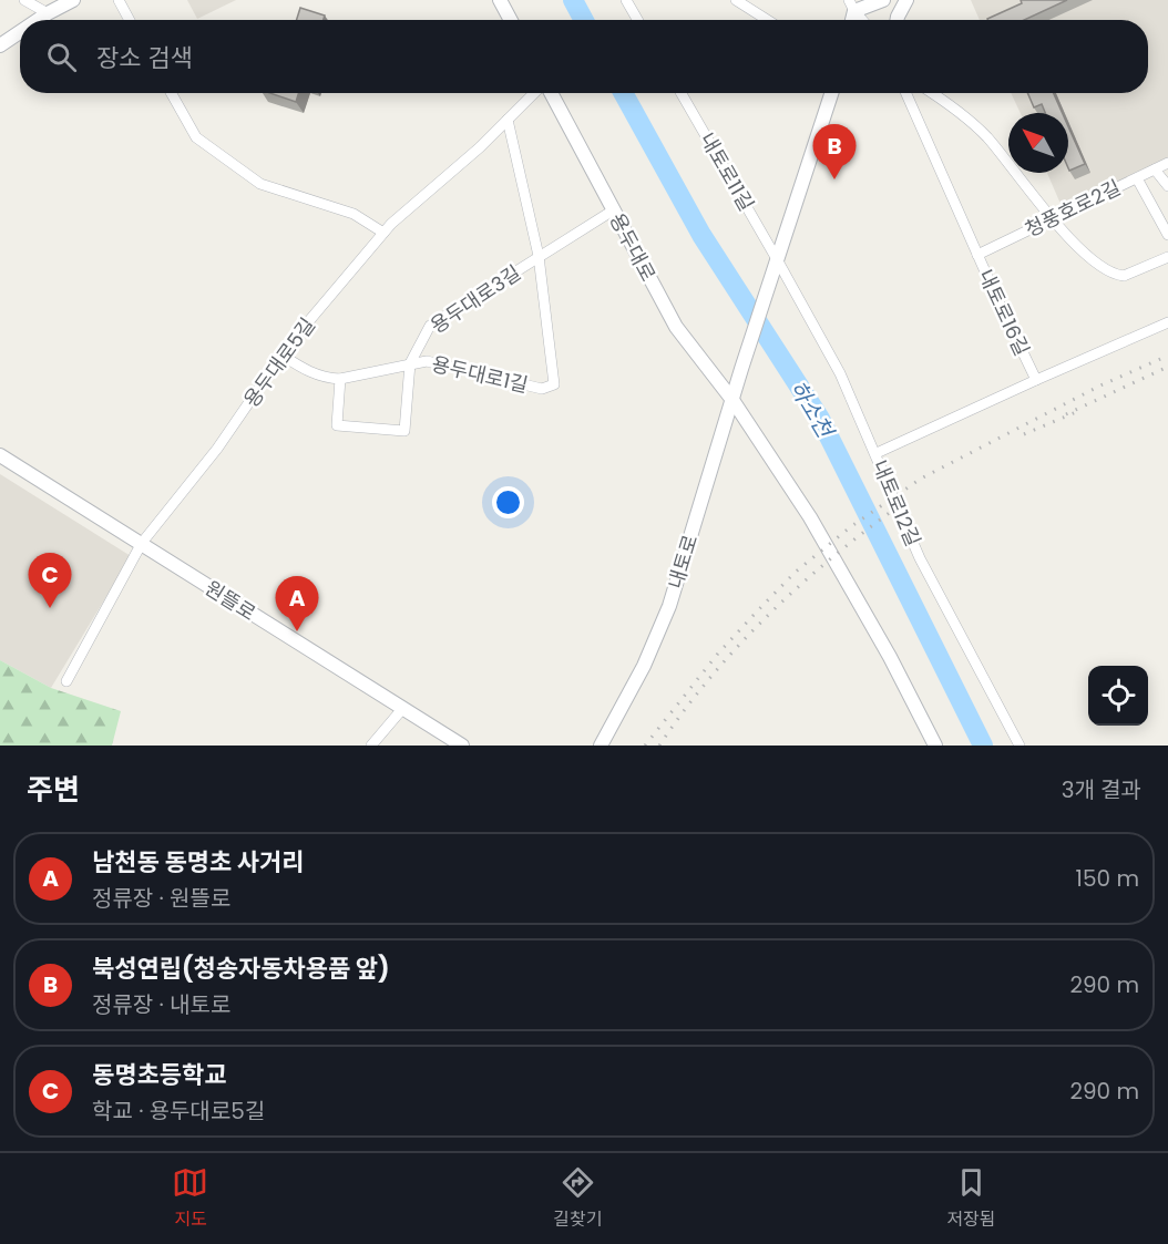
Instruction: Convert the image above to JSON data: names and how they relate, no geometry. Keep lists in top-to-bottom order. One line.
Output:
{"streets":{"street":["내토로11길","청풍호로2길","용두대로","용두대로3길","내토로16길","용두대로5길","용두대로1길","내토로12길","내토로","원뜰로"]},"crossings":[["내토로11길","내토로12길"],["내토로11길","내토로"],["청풍호로2길","내토로16길"],["용두대로","용두대로3길"],["용두대로","내토로"],["용두대로3길","용두대로5길"],["용두대로3길","용두대로1길"],["내토로16길","내토로12길"],["용두대로5길","용두대로1길"],["용두대로5길","원뜰로"],["내토로12길","내토로"]],"water":["하소천"],"north":"top left","page":{"search":"장소 검색","pins":["B","C","A"],"heading":["주변","3개 결과"],"list":[{"mark":"A","name":"남천동 동명초 사거리","note":"정류장 · 원뜰로","value":"150 m"},{"mark":"B","name":"북성연립(청송자동차용품 앞)","note":"정류장 · 내토로","value":"290 m"},{"mark":"C","name":"동명초등학교","note":"학교 · 용두대로5길","value":"290 m"}],"nav":["지도","길찾기","저장됨"]}}
